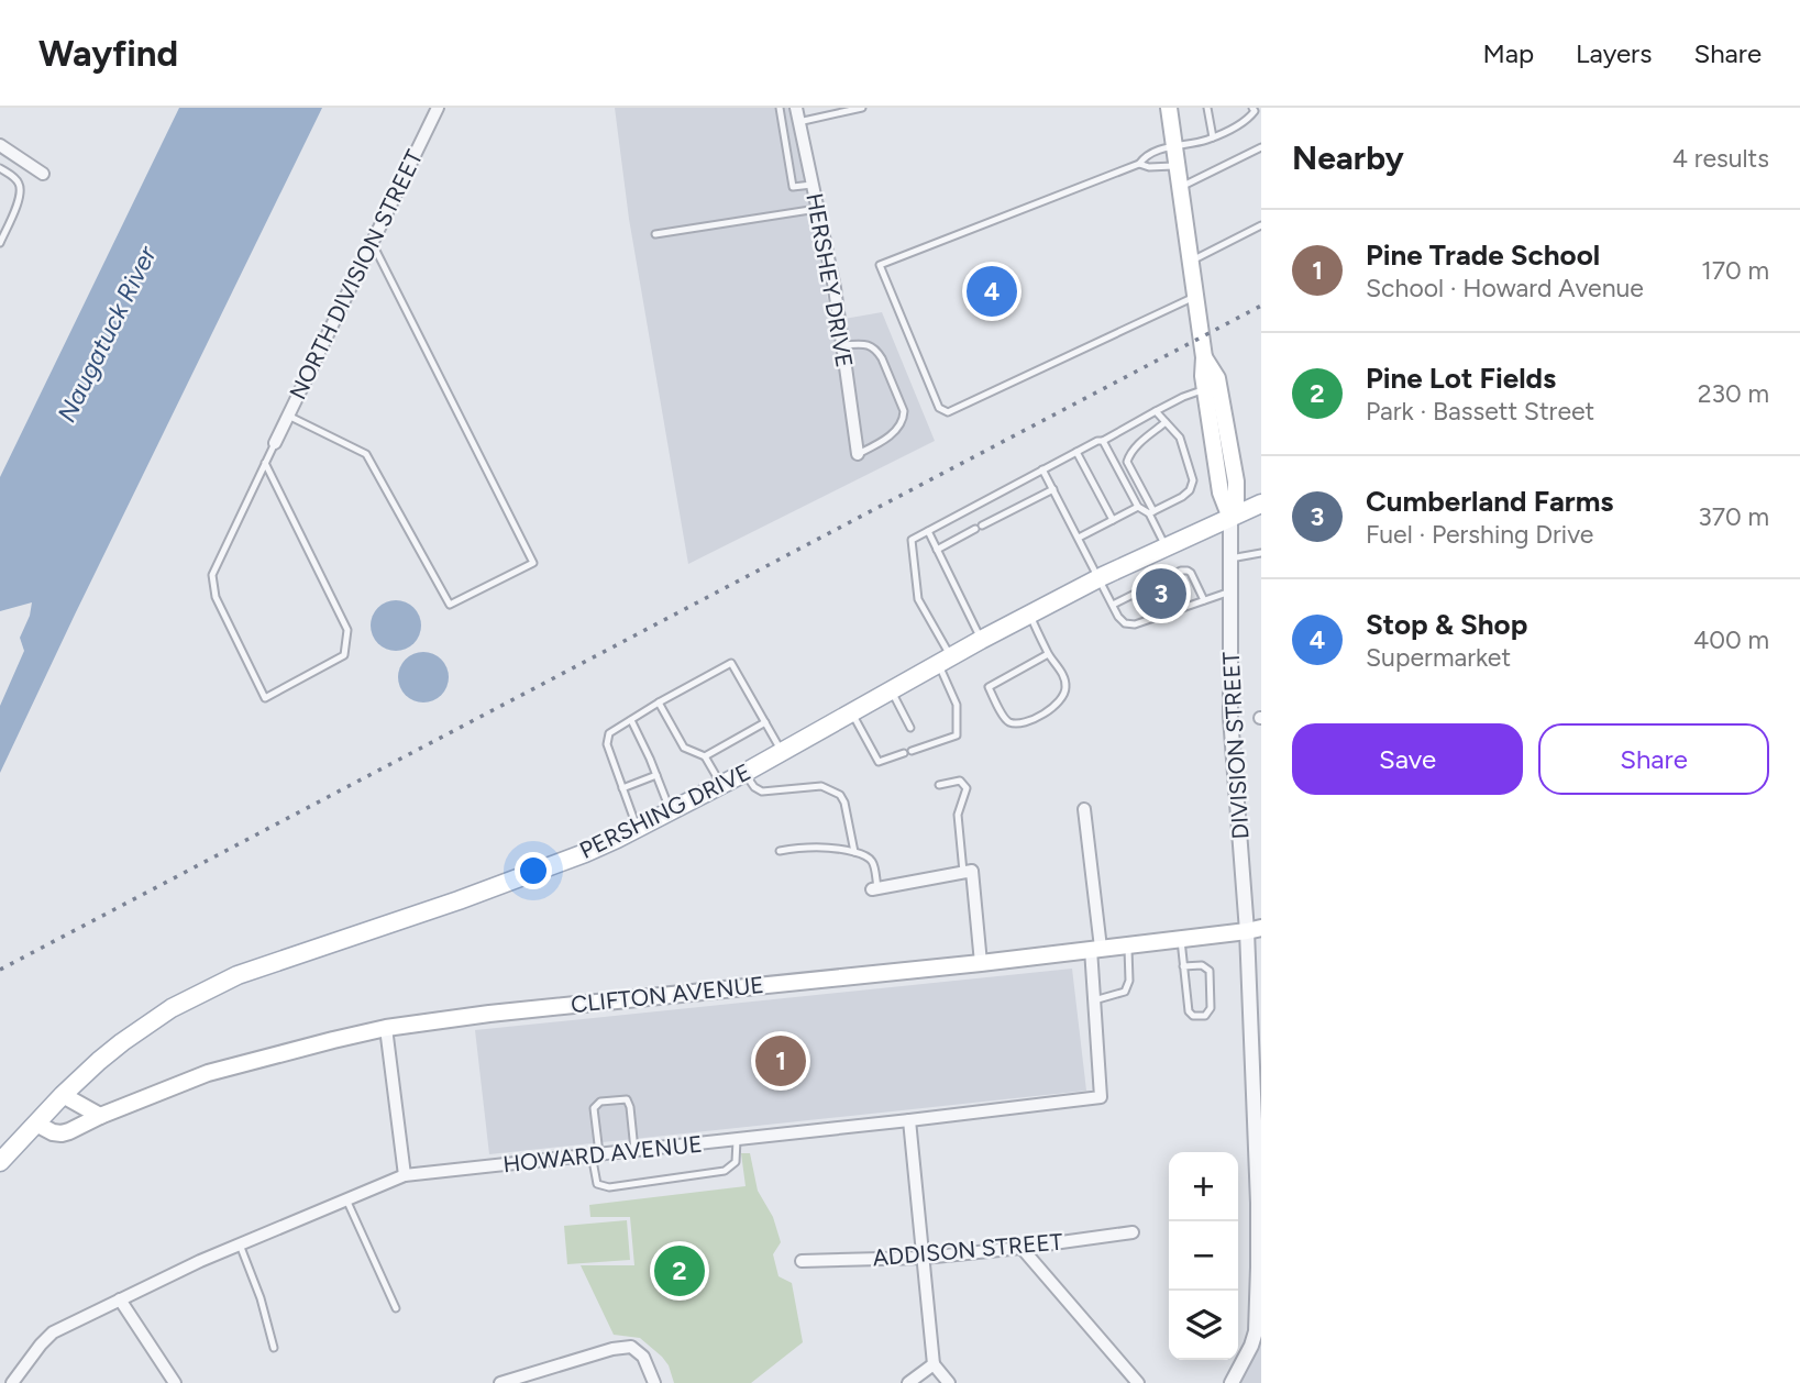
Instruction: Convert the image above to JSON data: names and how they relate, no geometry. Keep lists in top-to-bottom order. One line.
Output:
{"streets":{"main road":["DIVISION STREET","PERSHING DRIVE","CLIFTON AVENUE"],"street":["NORTH DIVISION STREET","HERSHEY DRIVE","HOWARD AVENUE","ADDISON STREET"]},"crossings":[["DIVISION STREET","PERSHING DRIVE"],["DIVISION STREET","CLIFTON AVENUE"],["PERSHING DRIVE","CLIFTON AVENUE"],["CLIFTON AVENUE","HOWARD AVENUE"]],"water":["Naugatuck River"],"page":{"header":"Wayfind","nav":["Map","Layers","Share"],"heading":["Nearby","4 results"],"list":[{"mark":"1","name":"Pine Trade School","note":"School · Howard Avenue","value":"170 m"},{"mark":"2","name":"Pine Lot Fields","note":"Park · Bassett Street","value":"230 m"},{"mark":"3","name":"Cumberland Farms","note":"Fuel · Pershing Drive","value":"370 m"},{"mark":"4","name":"Stop & Shop","note":"Supermarket","value":"400 m"}],"pins":["4","3","1","2"],"buttons":["Save","Share"],"map_buttons":["+","−"]}}
